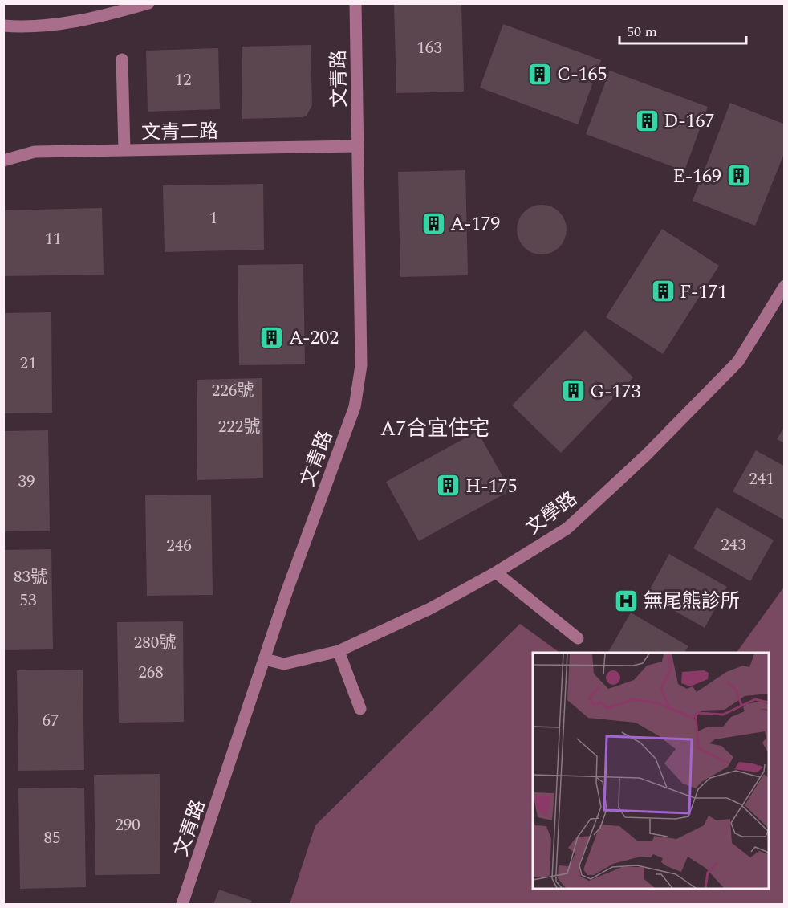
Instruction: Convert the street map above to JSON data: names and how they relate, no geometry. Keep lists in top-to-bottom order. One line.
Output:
{"streets":{"street":["文青路","文青二路","文學路"]},"crossings":[["文青路","文青二路"],["文青路","文學路"]],"districts":["A7合宜住宅"],"places":{"building":["C-165","D-167","E-169","A-179","F-171","A-202","G-173","H-175"],"hospital":["無尾熊診所"]},"house_numbers":["163","12","1","11","21","226號","222號","241","39","243","246","83號","53","280號","268","67","290","85"],"scale_bar":"50 m"}
